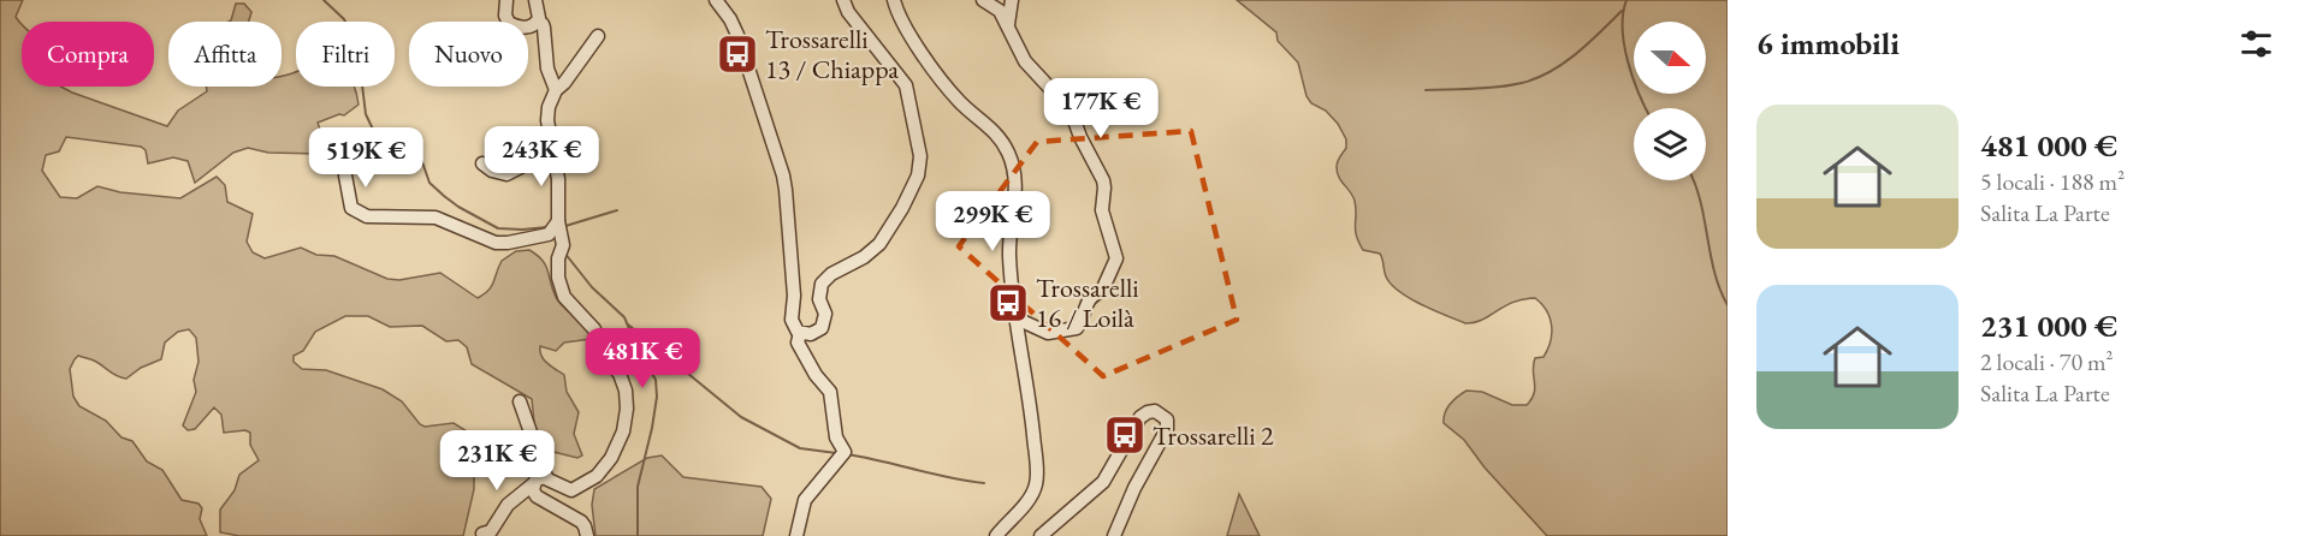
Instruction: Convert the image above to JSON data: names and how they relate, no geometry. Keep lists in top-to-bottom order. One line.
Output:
{"places":{"bus stop":["Trossarelli 13 / Chiappa","Trossarelli 16 / Loilà","Trossarelli 2"]},"north":"right","page":{"heading":"6 immobili","chip":["Compra","Affitta","Filtri","Nuovo"],"price":["177K €","243K €","519K €","299K €","481K €","231K €"],"list":[{"name":"481 000 €","note":"5 locali · 188 m² · Salita La Parte"},{"name":"231 000 €","note":"2 locali · 70 m² · Salita La Parte"}]}}
